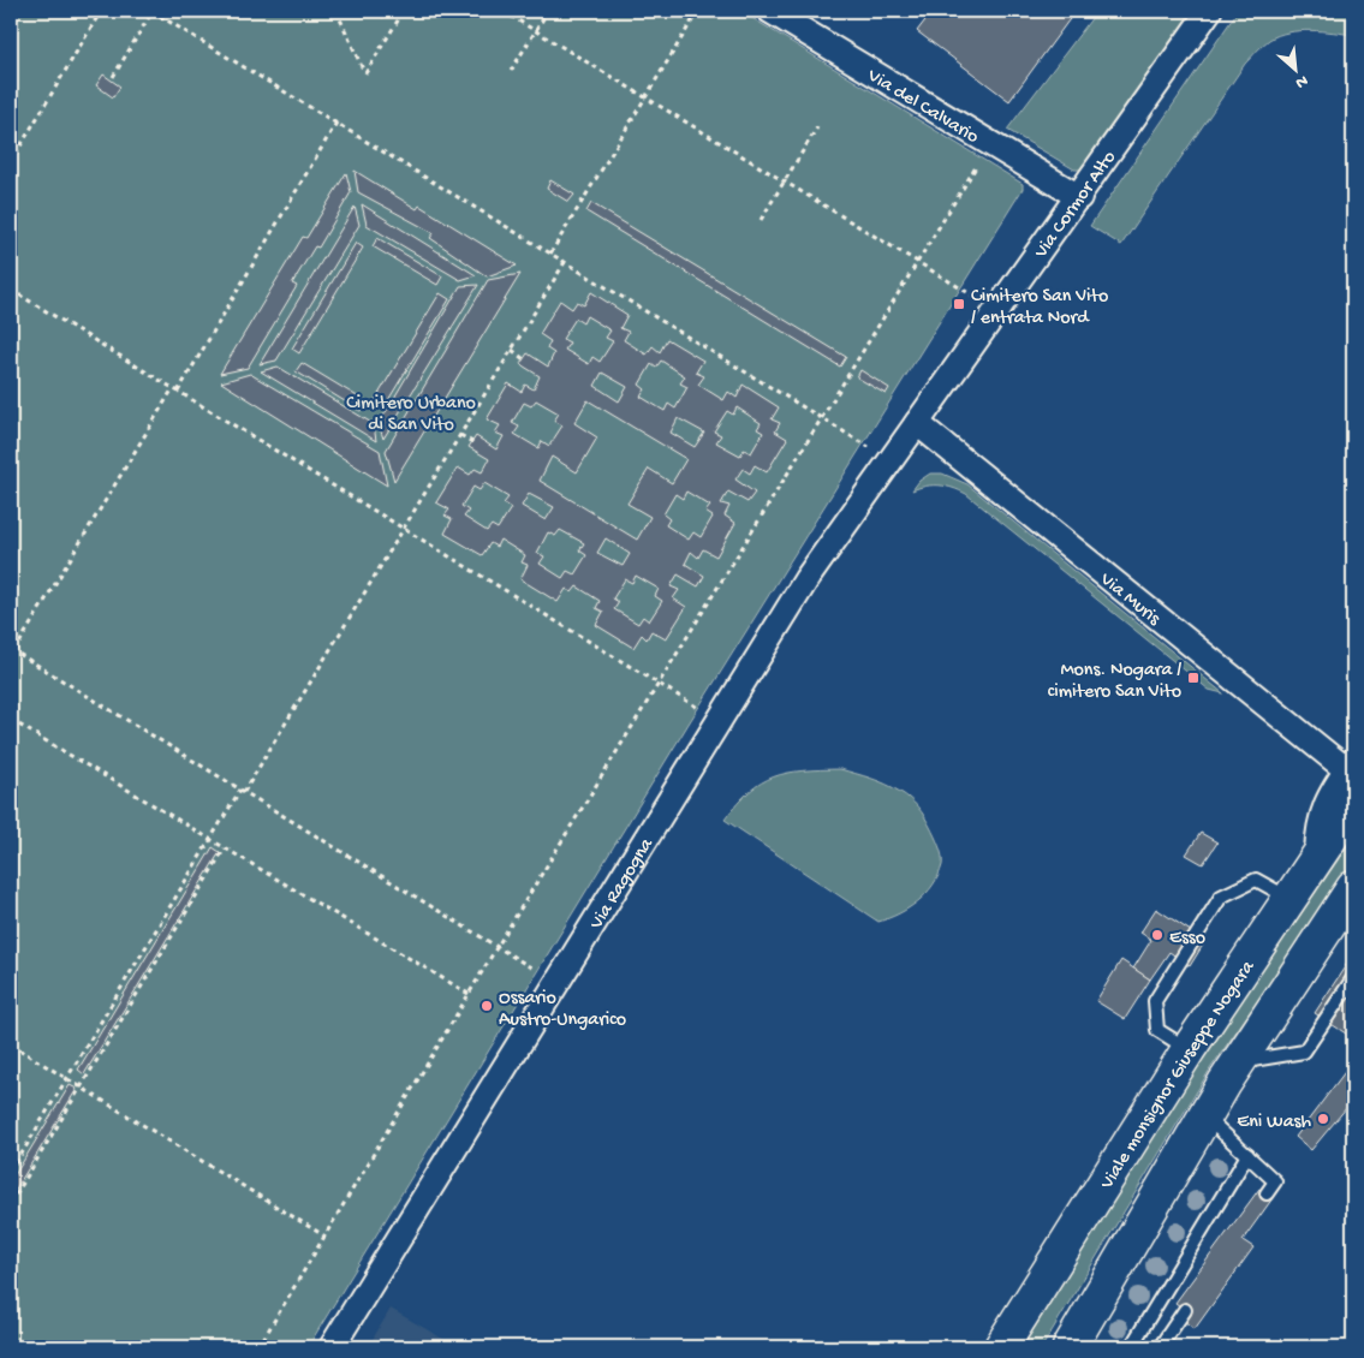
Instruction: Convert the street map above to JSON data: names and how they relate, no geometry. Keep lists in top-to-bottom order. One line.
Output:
{"streets":{"main road":["Viale monsignor Giuseppe Nogara"],"street":["Via del Calvario","Via Cormor Alto","Via Muris","Via Ragogna"]},"crossings":[["Via del Calvario","Via Cormor Alto"],["Via Cormor Alto","Via Muris"],["Via Cormor Alto","Via Ragogna"],["Via Muris","Via Ragogna"],["Via Muris","Viale monsignor Giuseppe Nogara"]],"parks":["Cimitero Urbano di San Vito"],"places":{"transit":["Cimitero San Vito / entrata Nord","Mons. Nogara / cimitero San Vito"],"other":["Esso","Ossario Austro-Ungarico","Eni Wash"]},"north":"bottom right"}
